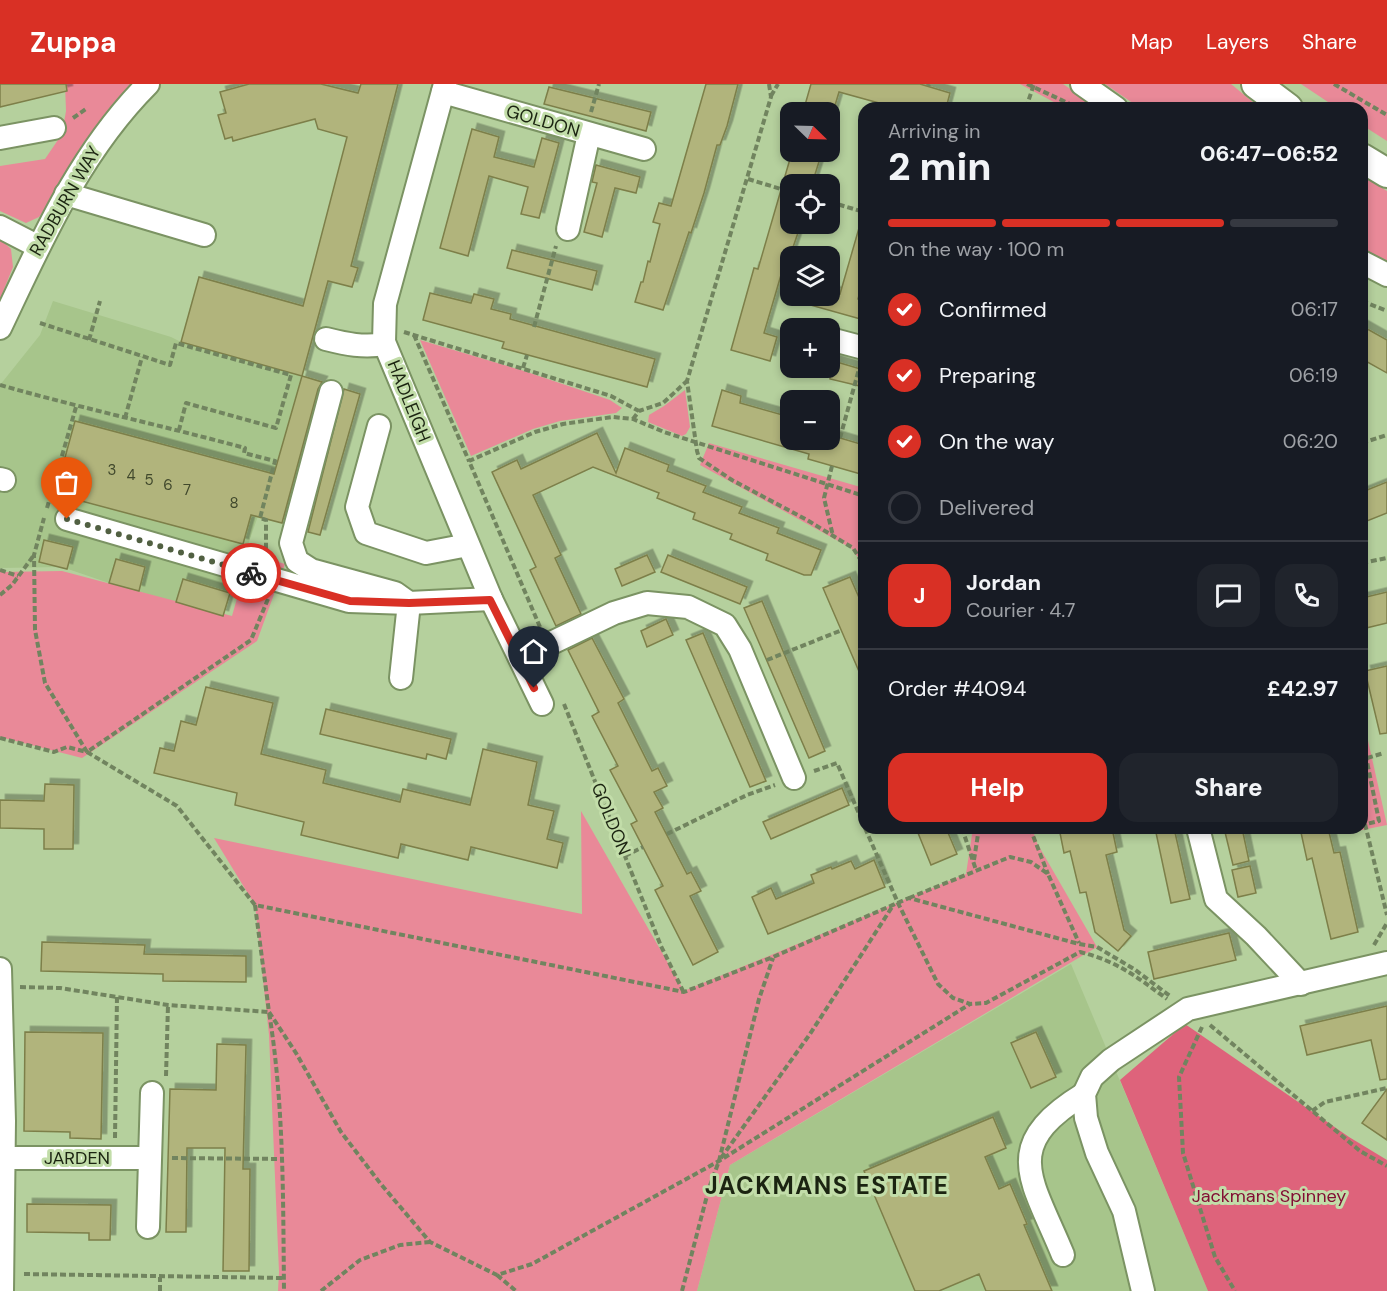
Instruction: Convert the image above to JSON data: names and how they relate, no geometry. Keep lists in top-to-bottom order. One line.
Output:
{"streets":{"street":["GOLDON","RADBURN WAY","HADLEIGH","JARDEN"]},"crossings":[["GOLDON","HADLEIGH"]],"districts":["JACKMANS ESTATE"],"parks":["Jackmans Spinney"],"house_numbers":["3","4","5","6","7","8"],"north":"bottom right","page":{"header":"Zuppa","nav":["Map","Layers","Share"],"map_buttons":["+","−"],"heading":["2 min","Arriving in","06:47–06:52"],"panel":["Jordan","Courier · 4.7","Order #4094","£42.97"],"bar":"On the way · 100 m","list":[["Confirmed","06:17"],["Preparing","06:19"],["On the way","06:20"],"Delivered"],"round":"J","buttons":["Help","Share"]}}
